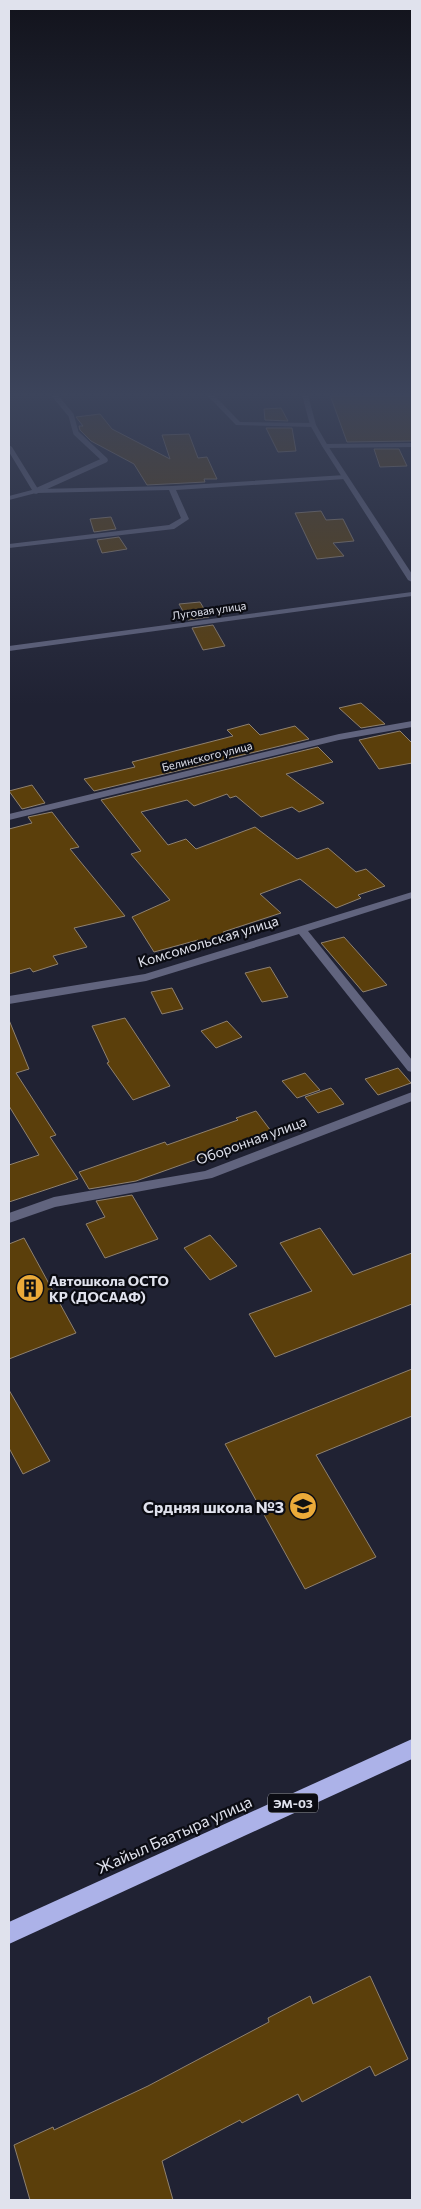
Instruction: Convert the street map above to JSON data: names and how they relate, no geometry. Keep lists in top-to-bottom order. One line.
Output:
{"streets":{"highway":["ЭМ-03","Жайыл Баатыра улица"],"street":["Луговая улица","Белинского улица","Комсомольская улица","Оборонная улица"]},"places":{"building":["Автошкола ОСТО КР (ДОСААФ)"],"school or university":["Срдняя школа №3"]}}
